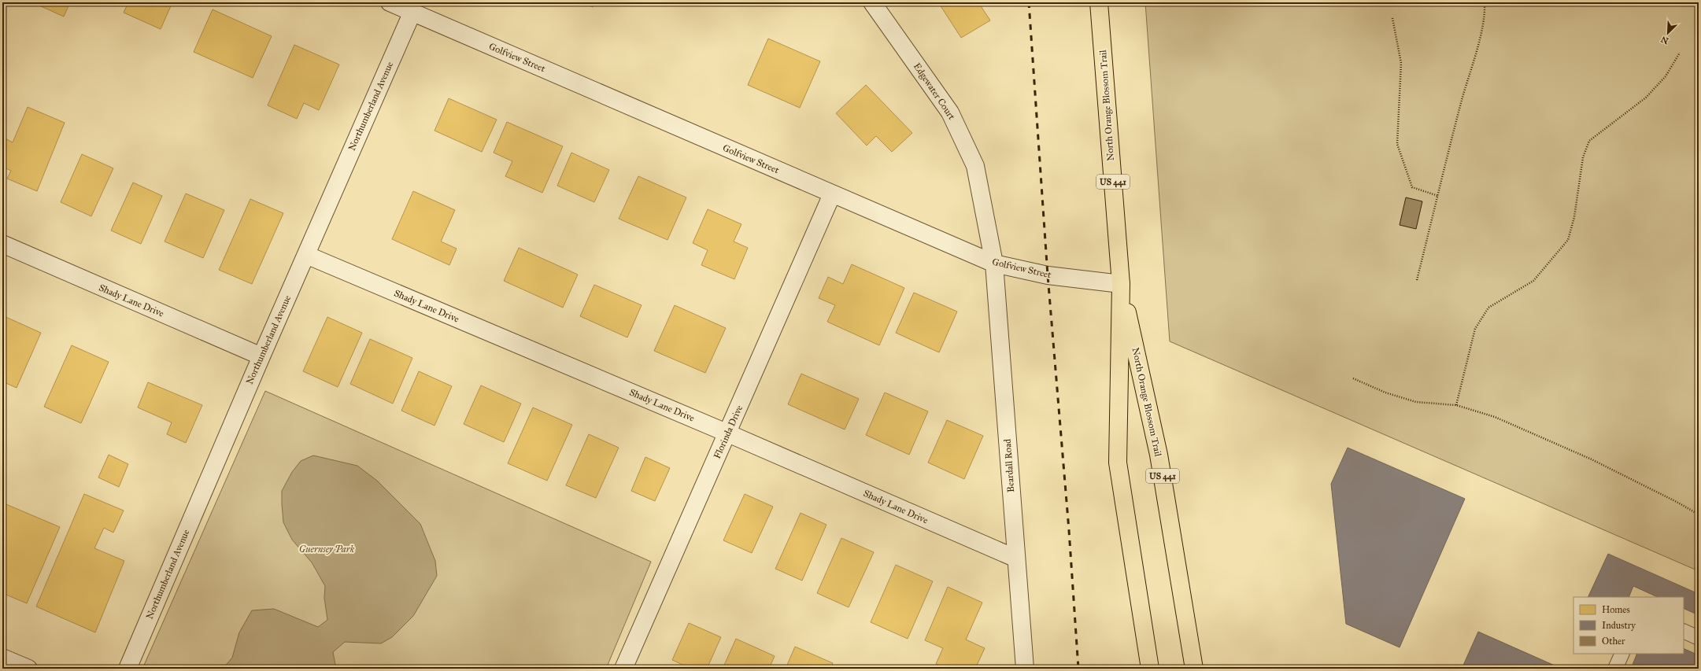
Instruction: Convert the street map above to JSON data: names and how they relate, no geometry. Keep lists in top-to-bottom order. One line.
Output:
{"streets":{"main road":["North Orange Blossom Trail","US 441"],"street":["Golfview Street","Edgewater Court","Northumberland Avenue","Shady Lane Drive","Florinda Drive","Beardall Road"]},"crossings":[["Golfview Street","Edgewater Court"],["Golfview Street","North Orange Blossom Trail"],["Golfview Street","Northumberland Avenue"],["Golfview Street","Florinda Drive"],["Golfview Street","Beardall Road"],["Edgewater Court","Beardall Road"],["Northumberland Avenue","Shady Lane Drive"],["Shady Lane Drive","Florinda Drive"],["Shady Lane Drive","Beardall Road"]],"parks":["Guernsey Park"],"legend":["Homes","Industry","Other"],"north":"bottom left"}
